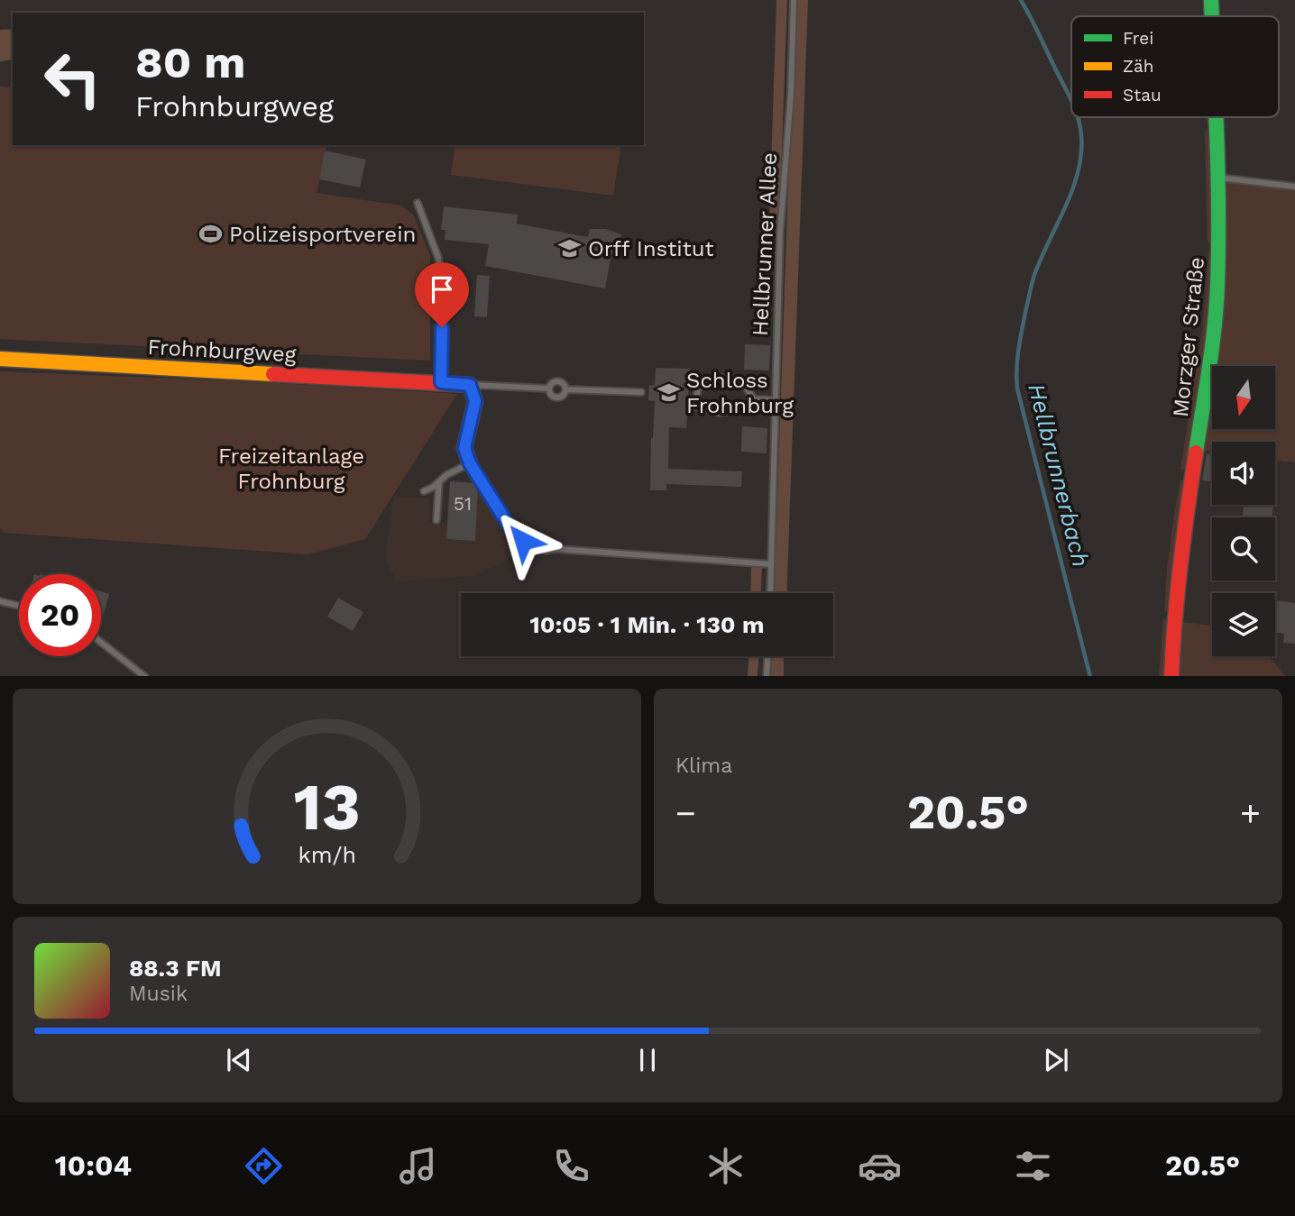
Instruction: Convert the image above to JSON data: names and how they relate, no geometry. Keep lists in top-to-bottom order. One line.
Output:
{"streets":{"street":["Morzger Straße","Frohnburgweg"],"lane":["Hellbrunner Allee"]},"water":["Hellbrunnerbach"],"parks":["Freizeitanlage Frohnburg"],"places":{"sports":["Polizeisportverein"],"school or university":["Orff Institut","Schloss Frohnburg"]},"house_numbers":["51"],"legend":["Frei","Zäh","Stau"],"north":"bottom","page":{"turn":["80 m","Frohnburgweg"],"limit":"20","trip":"10:05 · 1 Min. · 130 m","tile":"Klima","heat":["−","20.5°","+"],"song":["88.3 FM","Musik"],"tabs":["10:04","20.5°"],"gauge":["13","km/h"]}}
